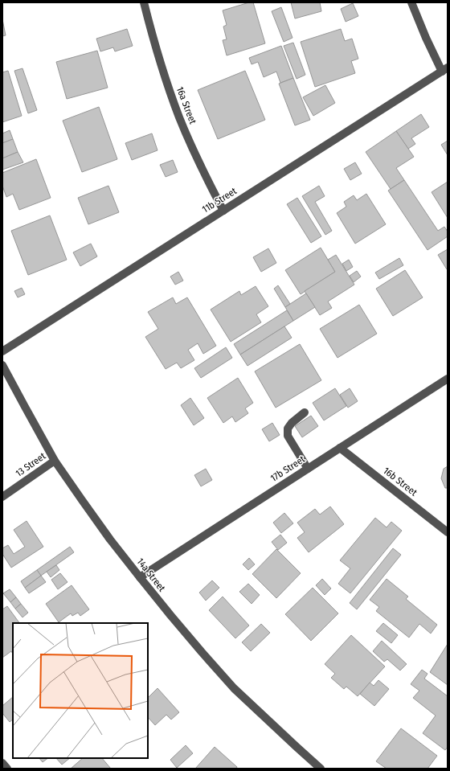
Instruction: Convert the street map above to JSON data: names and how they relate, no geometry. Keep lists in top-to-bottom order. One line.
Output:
{"streets":{"street":["16a Street","11b Street","13 Street","17b Street","16b Street","14a Street"]},"crossings":[["16a Street","11b Street"],["13 Street","14a Street"],["17b Street","16b Street"],["17b Street","14a Street"]]}
